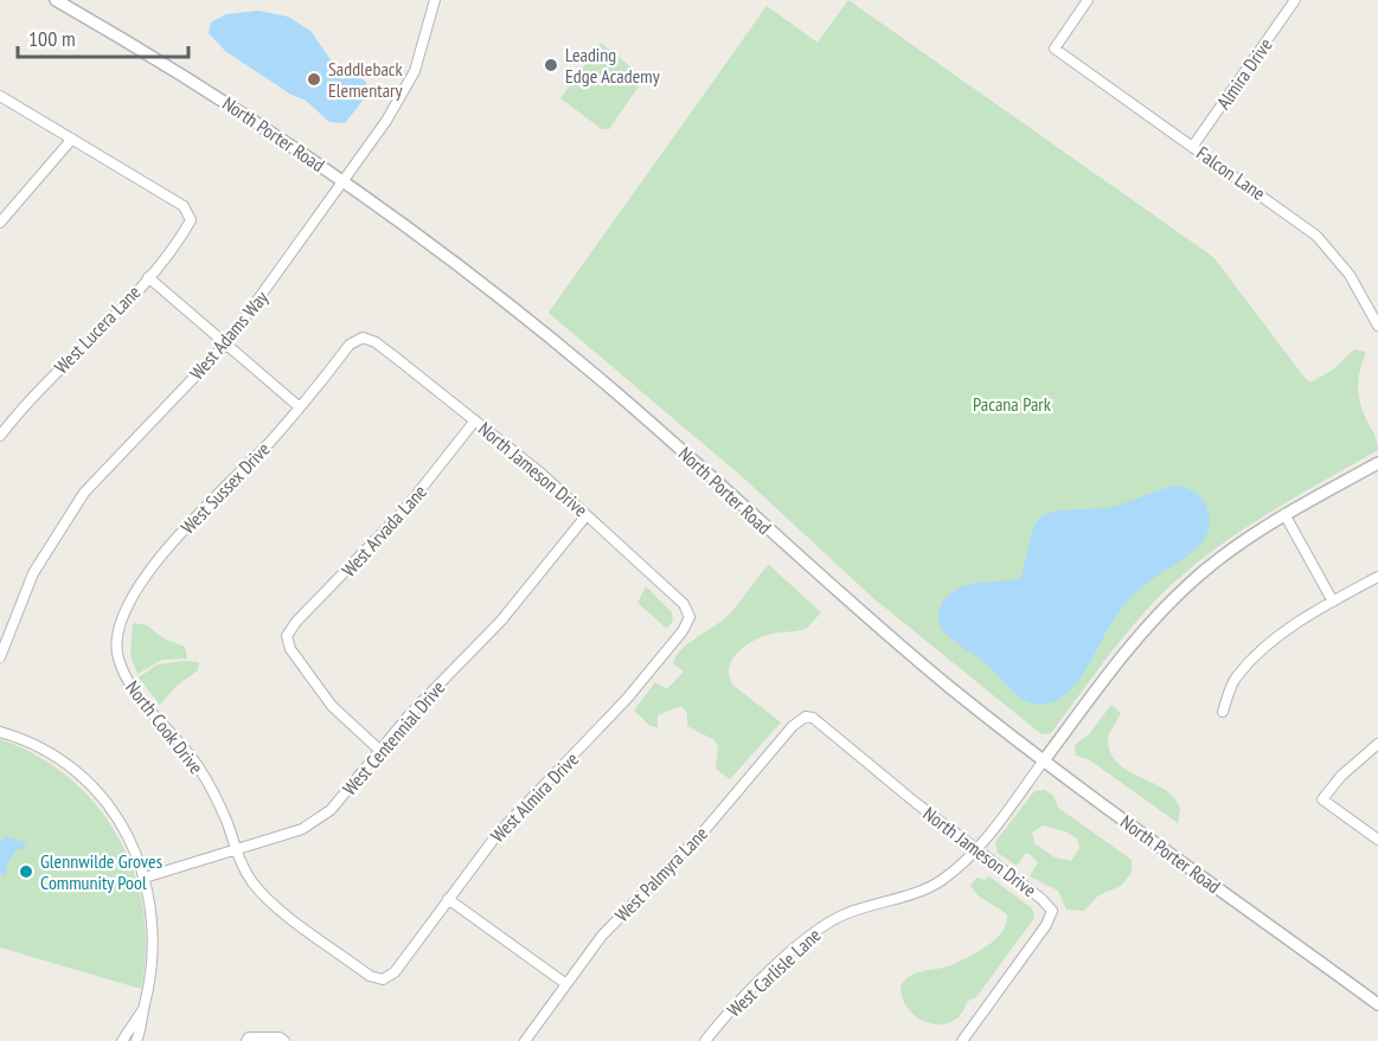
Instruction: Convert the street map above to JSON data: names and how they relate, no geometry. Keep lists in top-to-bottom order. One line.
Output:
{"streets":{"street":["Almira Drive","North Porter Road","Falcon Lane","West Lucera Lane","West Adams Way","North Jameson Drive","West Sussex Drive","West Arvada Lane","North Cook Drive","West Centennial Drive","West Almira Drive","West Palmyra Lane","West Carlisle Lane"]},"crossings":[["Almira Drive","Falcon Lane"],["North Porter Road","West Adams Way"],["North Porter Road","West Carlisle Lane"],["North Jameson Drive","West Sussex Drive"],["North Jameson Drive","West Arvada Lane"],["North Jameson Drive","West Centennial Drive"],["North Jameson Drive","West Almira Drive"],["North Jameson Drive","West Palmyra Lane"],["North Jameson Drive","West Carlisle Lane"],["West Sussex Drive","North Cook Drive"],["West Arvada Lane","West Centennial Drive"],["North Cook Drive","West Centennial Drive"],["North Cook Drive","West Almira Drive"]],"parks":["Pacana Park"],"places":["Leading Edge Academy","Saddleback Elementary","Glennwilde Groves Community Pool"],"scale_bar":"100 m"}
